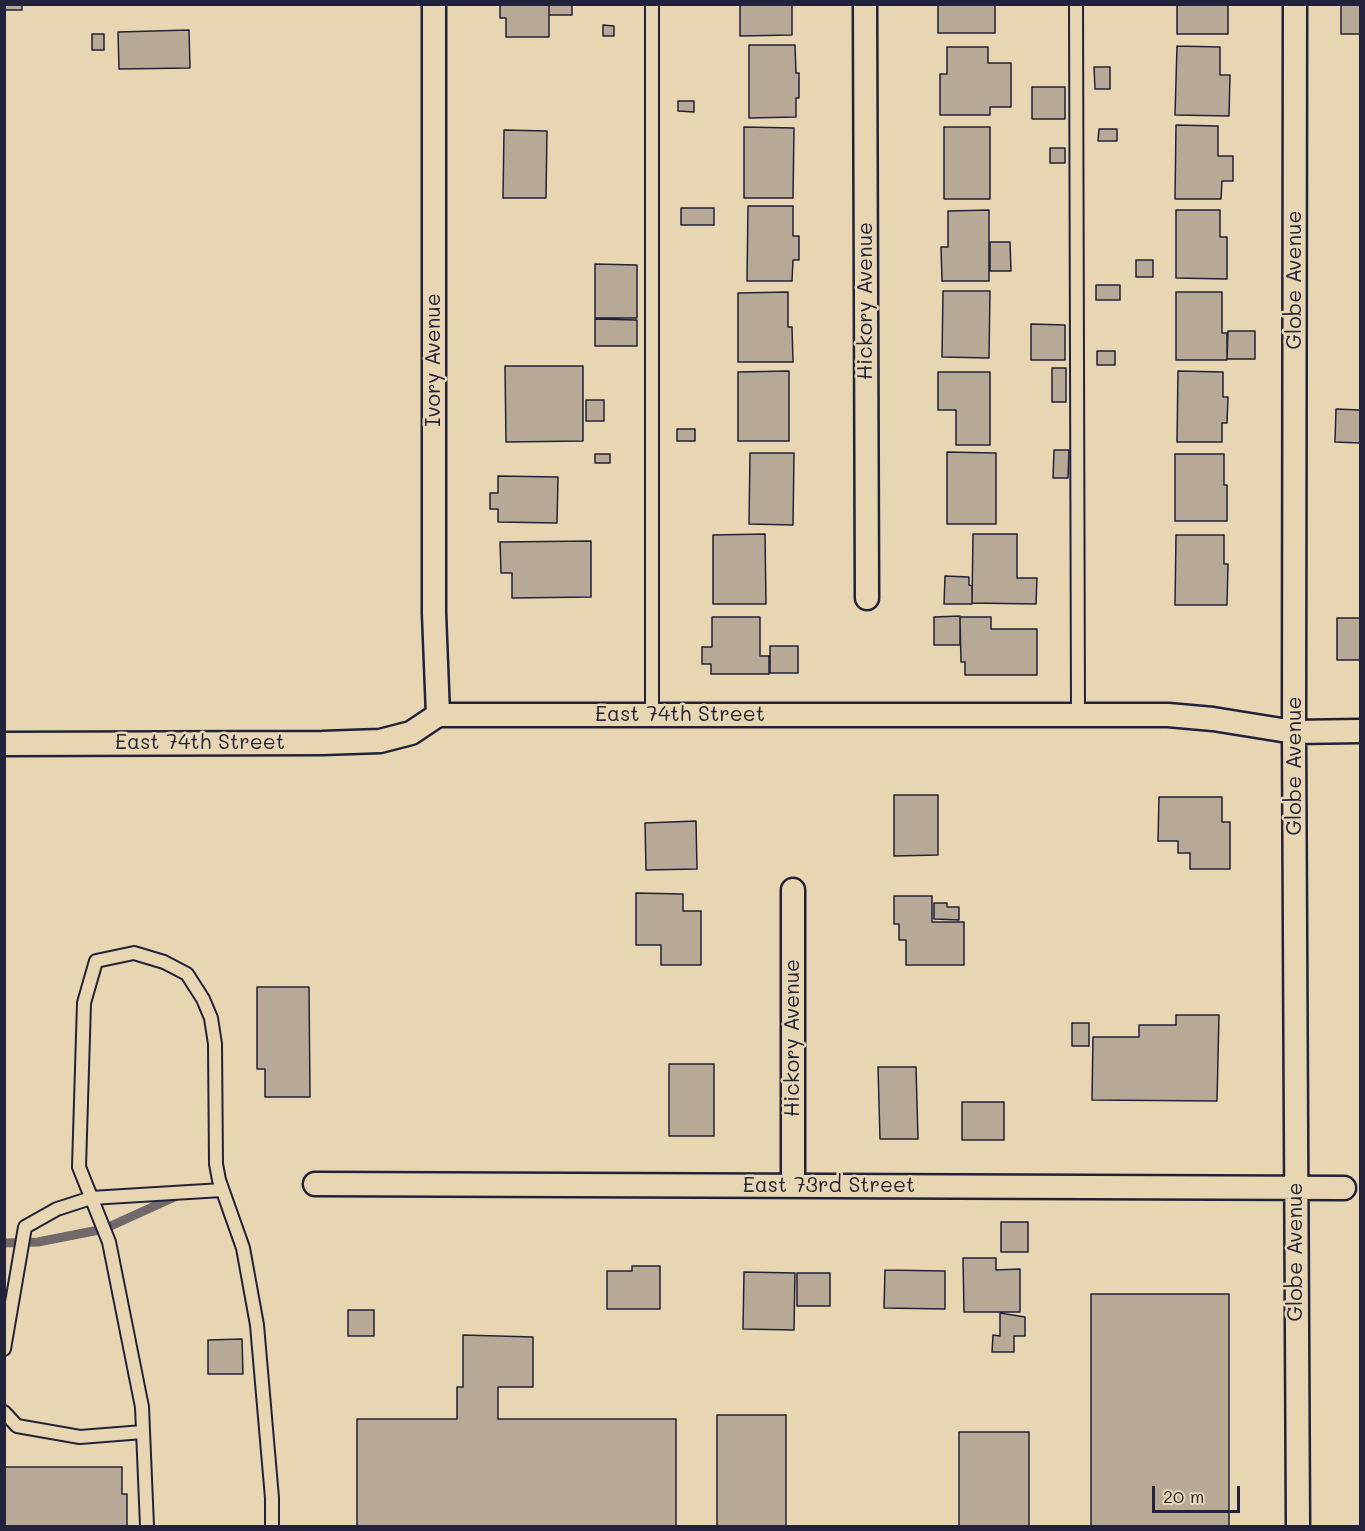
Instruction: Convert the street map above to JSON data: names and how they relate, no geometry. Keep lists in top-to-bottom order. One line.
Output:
{"streets":{"street":["Globe Avenue","Hickory Avenue","Ivory Avenue","East 74th Street","East 73rd Street"]},"crossings":[["Globe Avenue","East 74th Street"],["Globe Avenue","East 73rd Street"],["Hickory Avenue","East 73rd Street"],["Ivory Avenue","East 74th Street"]],"scale_bar":"20 m"}
